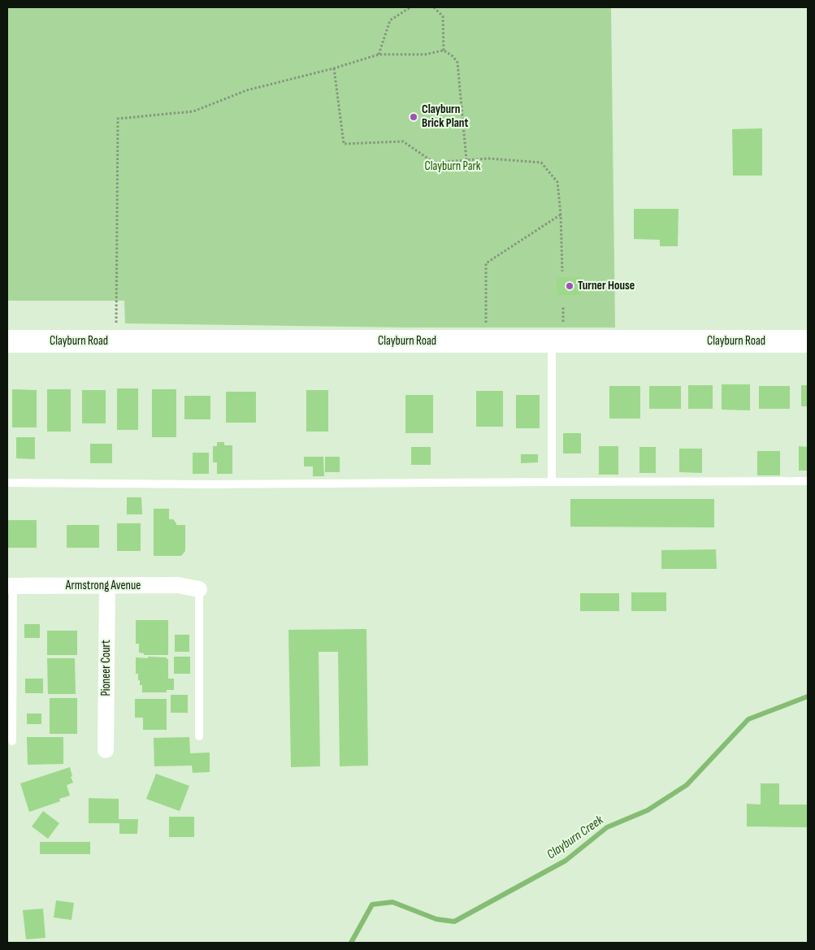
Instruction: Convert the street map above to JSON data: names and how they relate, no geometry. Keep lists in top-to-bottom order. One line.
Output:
{"streets":{"street":["Clayburn Road","Armstrong Avenue","Pioneer Court"]},"crossings":[["Armstrong Avenue","Pioneer Court"]],"water":["Clayburn Creek"],"parks":["Clayburn Park"],"places":["Clayburn Brick Plant","Turner House"]}
